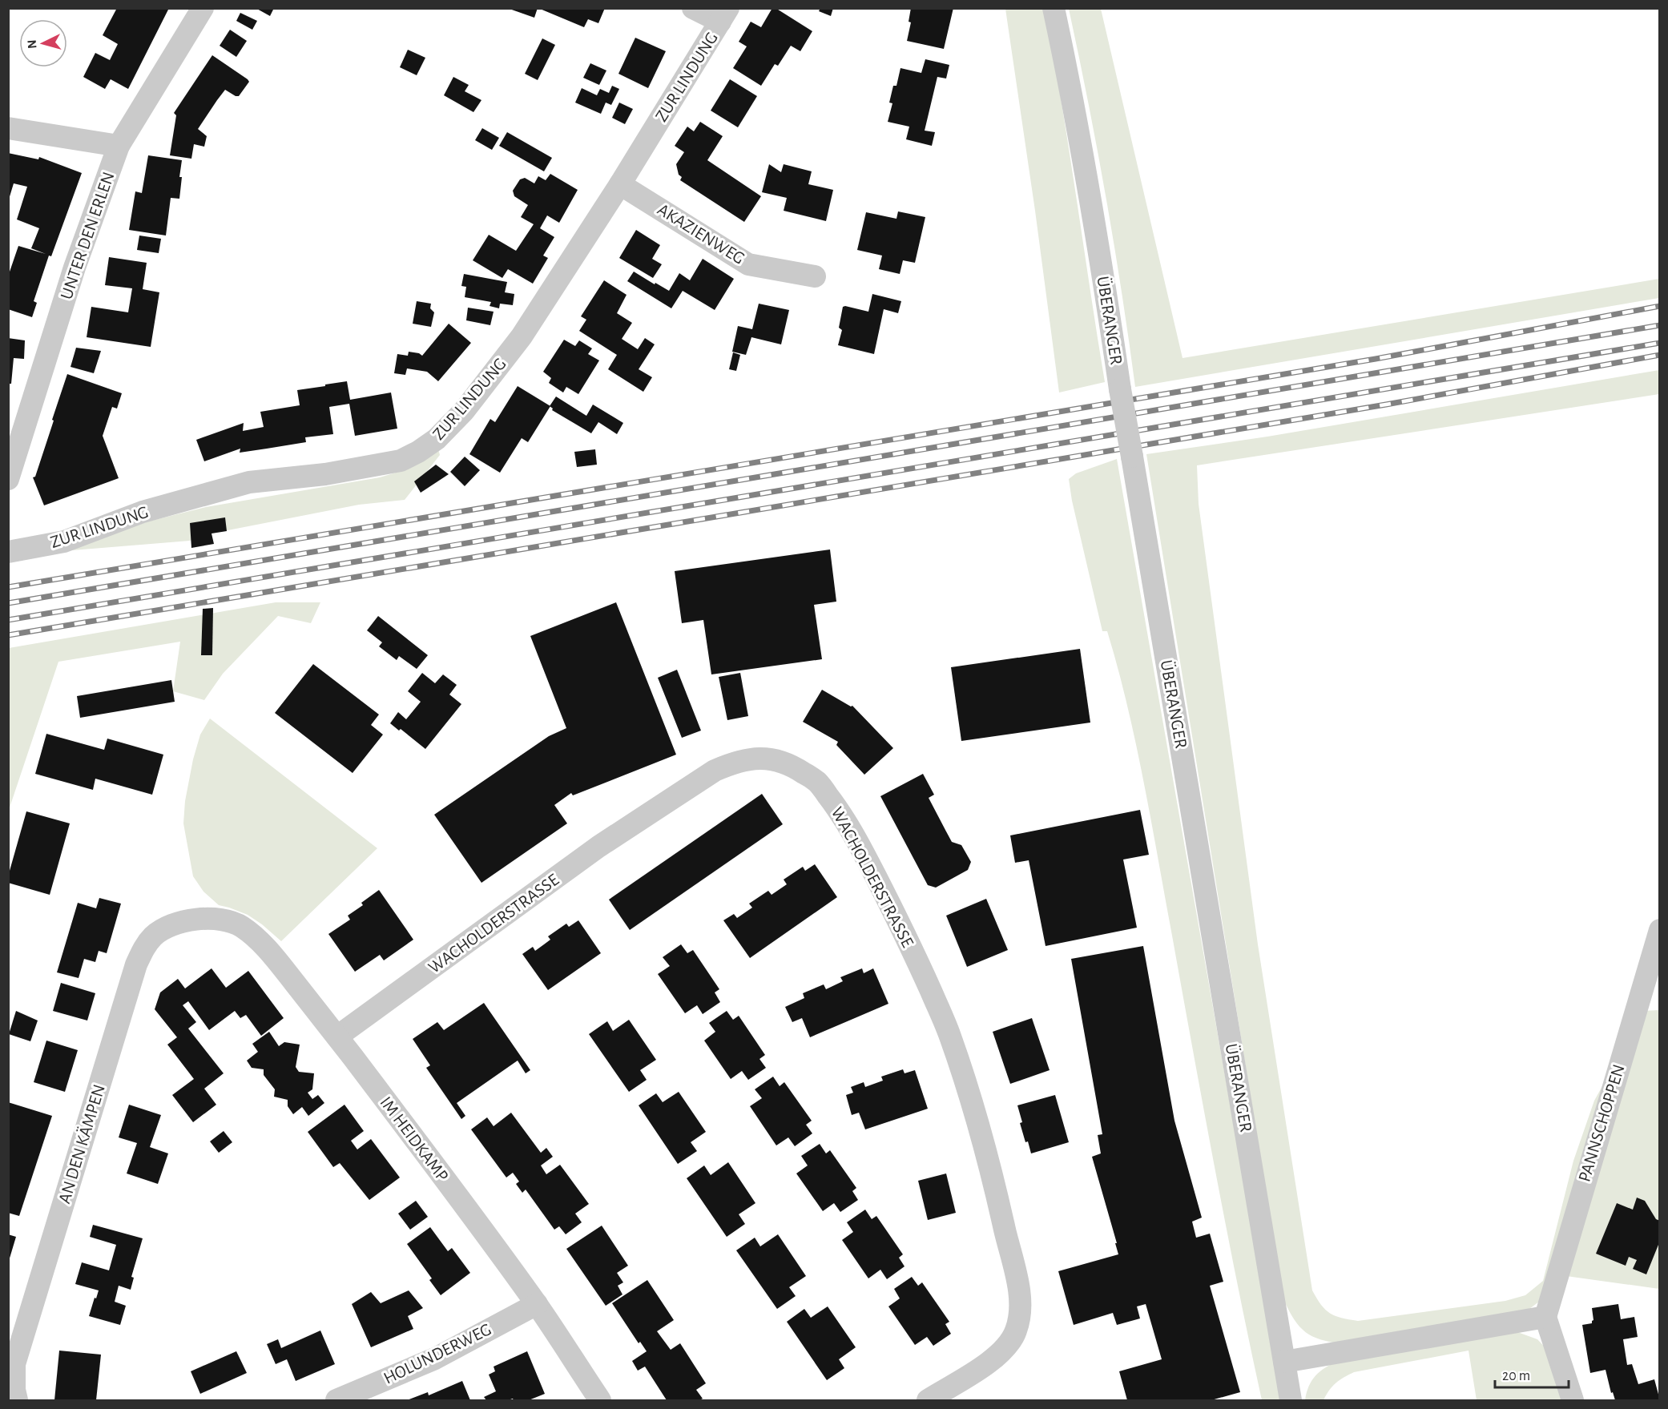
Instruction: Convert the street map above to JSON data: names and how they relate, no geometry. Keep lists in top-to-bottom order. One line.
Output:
{"streets":{"street":["ZUR LINDUNG","AKAZIENWEG","UNTER DEN ERLEN","ÜBERANGER","WACHOLDERSTRASSE","PANNSCHOPPEN","IM HEIDKAMP","AN DEN KÄMPEN","HOLUNDERWEG"]},"crossings":[["ZUR LINDUNG","AKAZIENWEG"],["WACHOLDERSTRASSE","IM HEIDKAMP"],["IM HEIDKAMP","AN DEN KÄMPEN"],["IM HEIDKAMP","HOLUNDERWEG"]],"scale_bar":"20 m","north":"left"}
